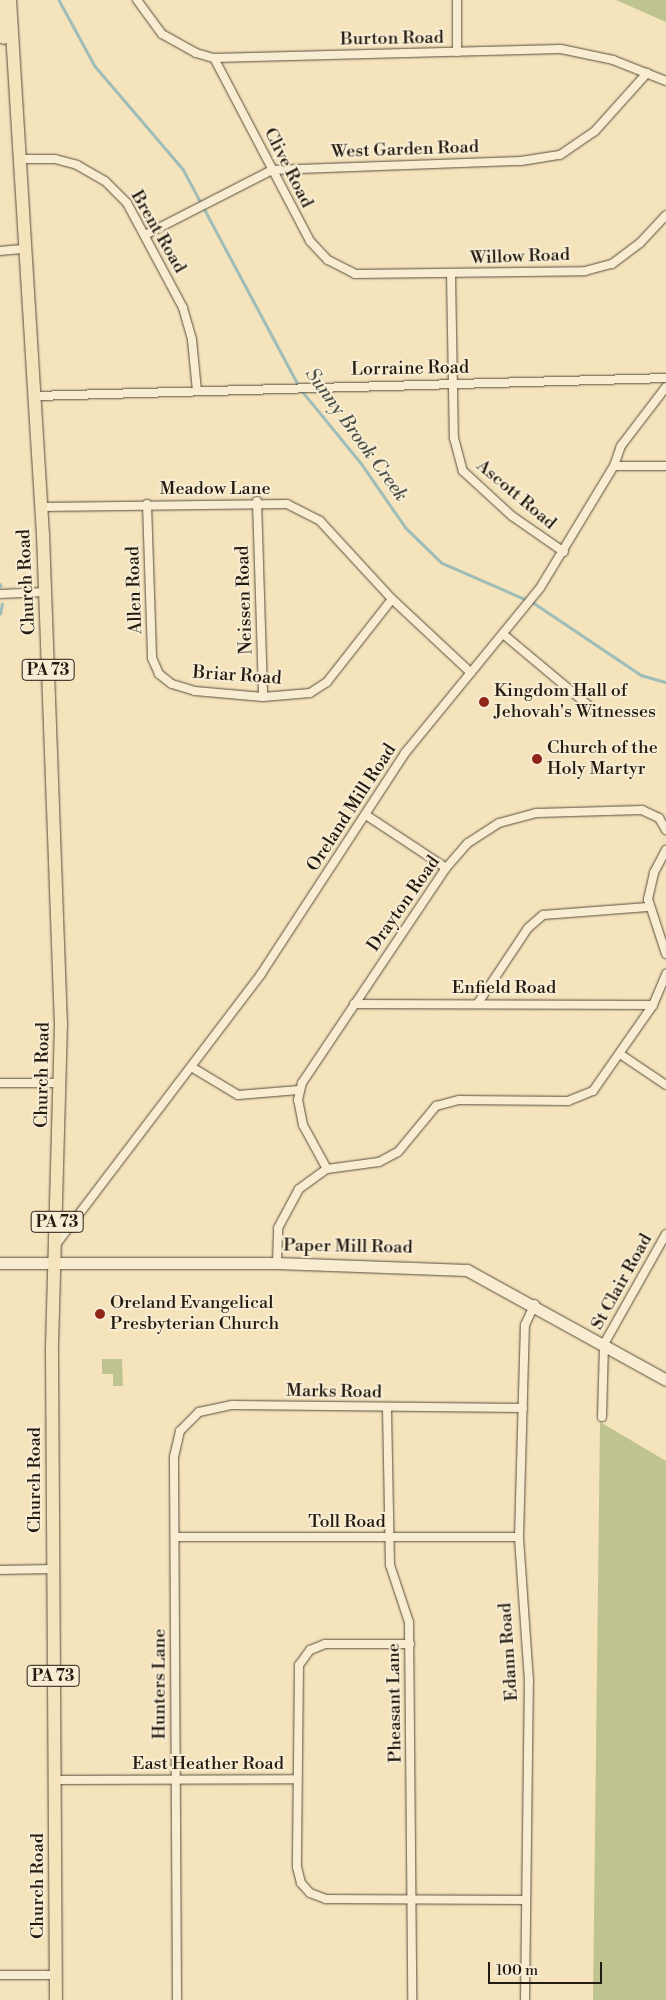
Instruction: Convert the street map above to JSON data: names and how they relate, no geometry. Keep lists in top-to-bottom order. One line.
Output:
{"streets":{"main road":["Church Road","PA 73"],"street":["Burton Road","West Garden Road","Clive Road","Brent Road","Willow Road","Lorraine Road","Meadow Lane","Ascott Road","Allen Road","Neissen Road","Briar Road","Oreland Mill Road","Drayton Road","Enfield Road","Paper Mill Road","St Clair Road","Marks Road","Toll Road","Edann Road","Hunters Lane","Pheasant Lane","East Heather Road"]},"crossings":[["Burton Road","West Garden Road"],["Burton Road","Clive Road"],["West Garden Road","Clive Road"],["West Garden Road","Brent Road"],["Clive Road","Willow Road"],["Brent Road","Lorraine Road"],["Brent Road","Church Road"],["Willow Road","Ascott Road"],["Lorraine Road","Ascott Road"],["Lorraine Road","Church Road"],["Meadow Lane","Church Road"],["Meadow Lane","Allen Road"],["Meadow Lane","Neissen Road"],["Meadow Lane","Briar Road"],["Meadow Lane","Oreland Mill Road"],["Ascott Road","Oreland Mill Road"],["Church Road","Oreland Mill Road"],["Church Road","Paper Mill Road"],["Church Road","East Heather Road"],["Allen Road","Briar Road"],["Neissen Road","Briar Road"],["Drayton Road","Enfield Road"],["Paper Mill Road","St Clair Road"],["Paper Mill Road","Edann Road"],["Marks Road","Edann Road"],["Marks Road","Hunters Lane"],["Marks Road","Pheasant Lane"],["Toll Road","Edann Road"],["Toll Road","Hunters Lane"],["Toll Road","Pheasant Lane"],["Edann Road","East Heather Road"],["Hunters Lane","East Heather Road"],["Pheasant Lane","East Heather Road"]],"water":["Sunny Brook Creek"],"places":["Kingdom Hall of Jehovah's Witnesses","Church of the Holy Martyr","Oreland Evangelical Presbyterian Church"],"scale_bar":"100 m"}
